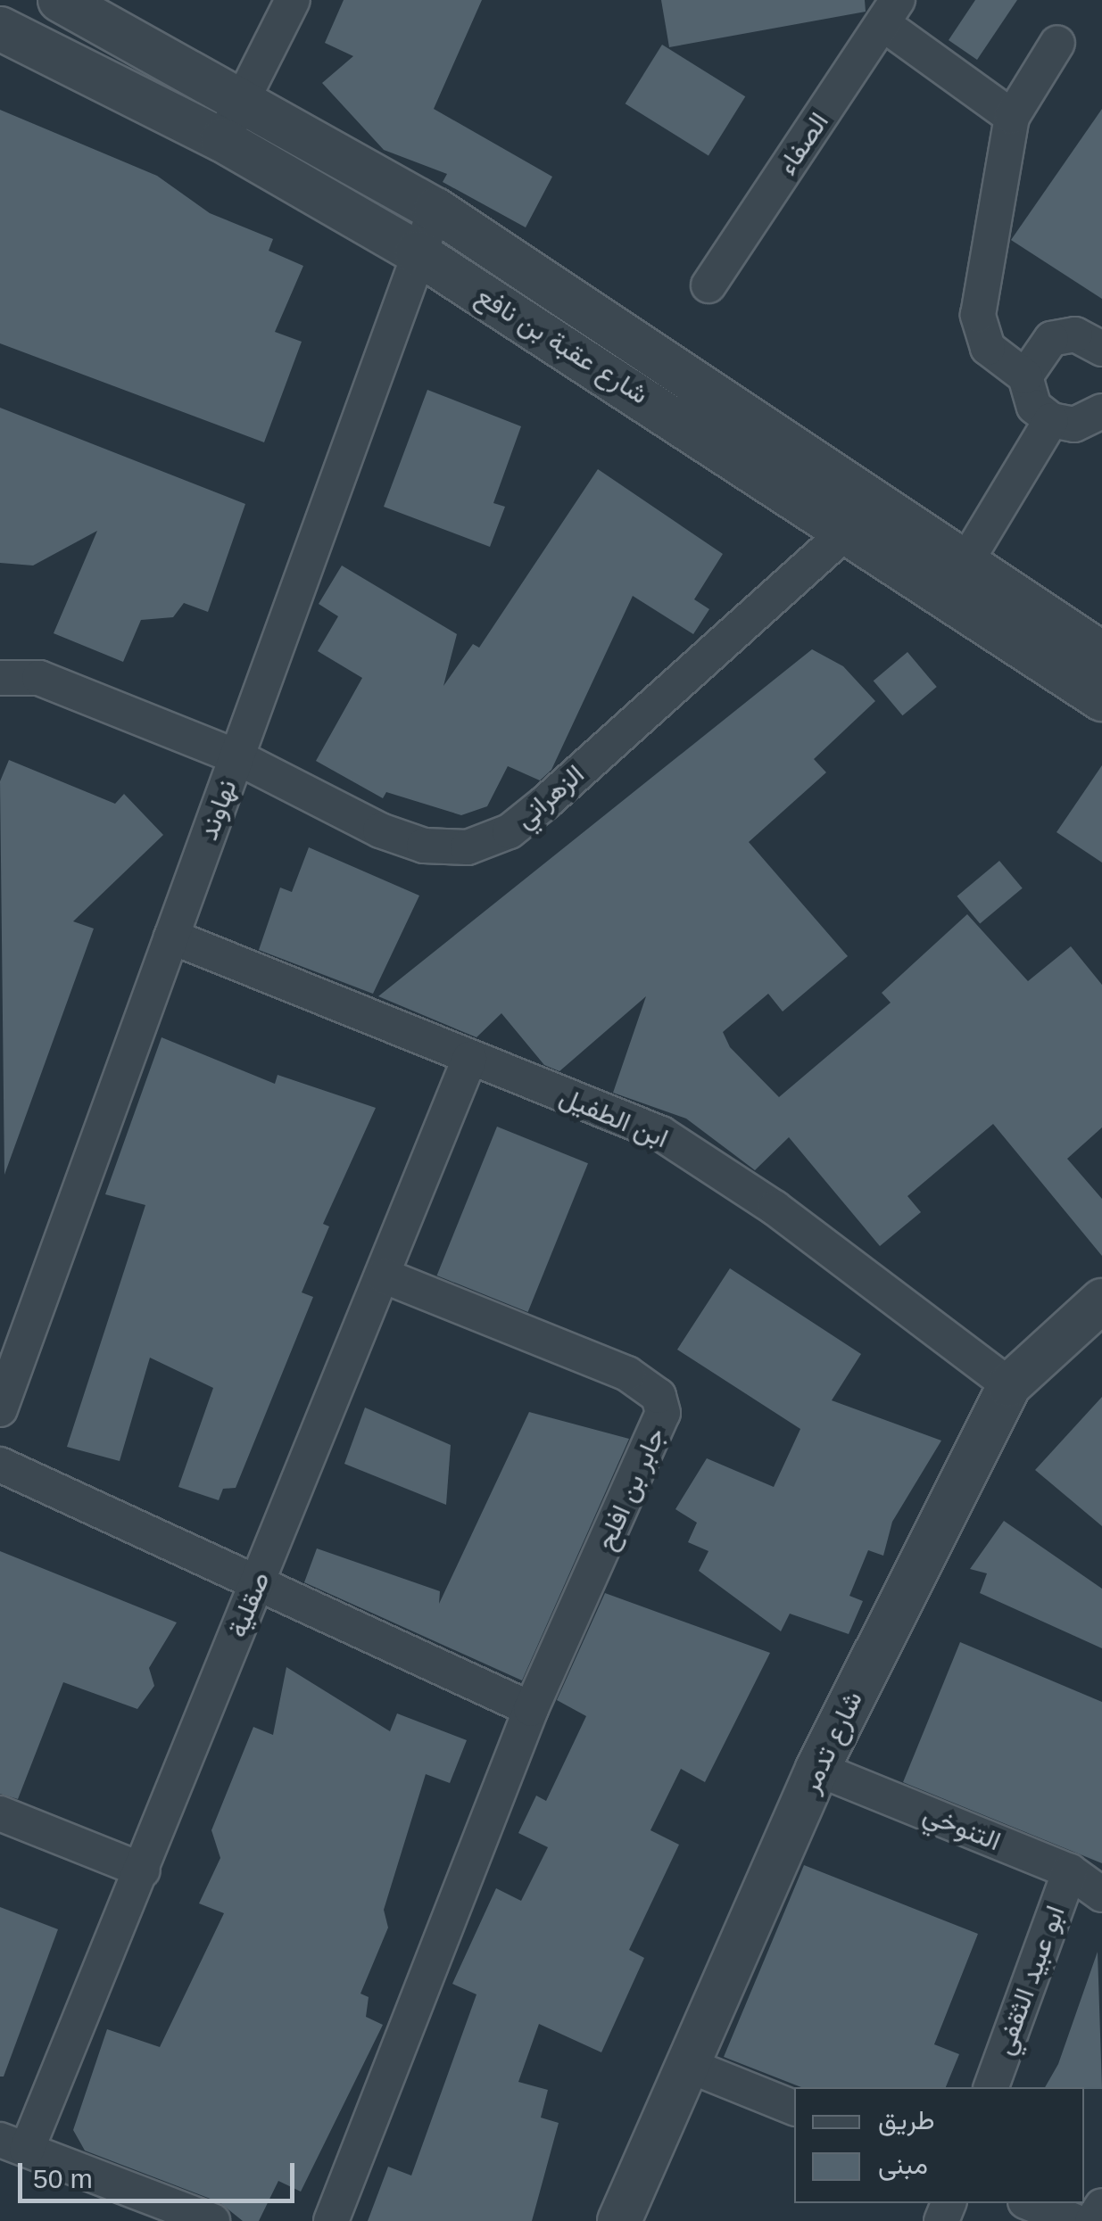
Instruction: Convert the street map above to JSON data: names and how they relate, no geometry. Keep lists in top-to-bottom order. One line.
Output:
{"streets":{"street":["الصفاء","شارع عقبة بن نافع","الزهراني","نهاوند","ابن الطفيل","جابر بن افلح","صقلية","شارع تدمر","التنوخي","ابو عبيد الثقفي"]},"crossings":[["شارع عقبة بن نافع","الزهراني"],["شارع عقبة بن نافع","نهاوند"],["الزهراني","نهاوند"],["نهاوند","ابن الطفيل"],["ابن الطفيل","صقلية"],["ابن الطفيل","شارع تدمر"],["جابر بن افلح","صقلية"],["شارع تدمر","التنوخي"],["التنوخي","ابو عبيد الثقفي"]],"legend":["طريق","مبنى"],"scale_bar":"50 m"}
